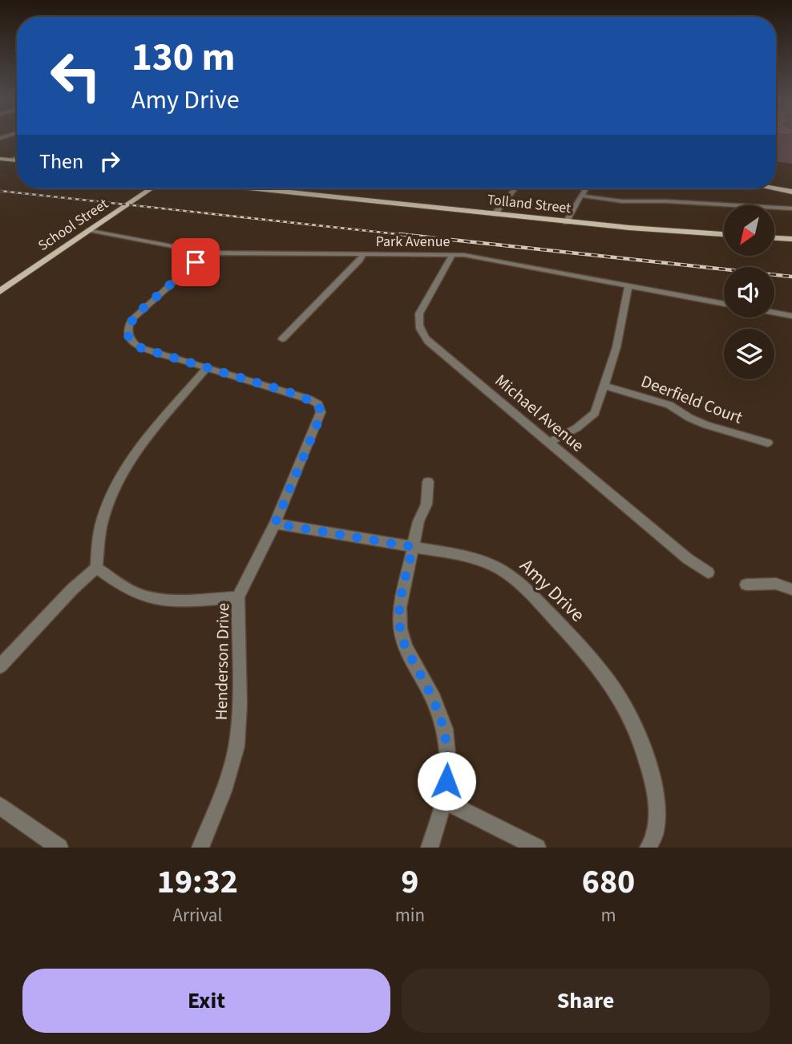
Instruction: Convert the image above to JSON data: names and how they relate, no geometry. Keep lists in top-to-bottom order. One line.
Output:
{"streets":{"main road":["Tolland Street","School Street"],"street":["Park Avenue","Deerfield Court","Michael Avenue","Amy Drive","Henderson Drive"]},"crossings":[["School Street","Park Avenue"],["Park Avenue","Michael Avenue"],["Park Avenue","Henderson Drive"],["Amy Drive","Henderson Drive"]],"north":"bottom left","page":{"turn":["130 m","Amy Drive"],"then":"Then","eta":["19:32","Arrival","9","min","680","m"],"buttons":["Exit","Share"]}}
